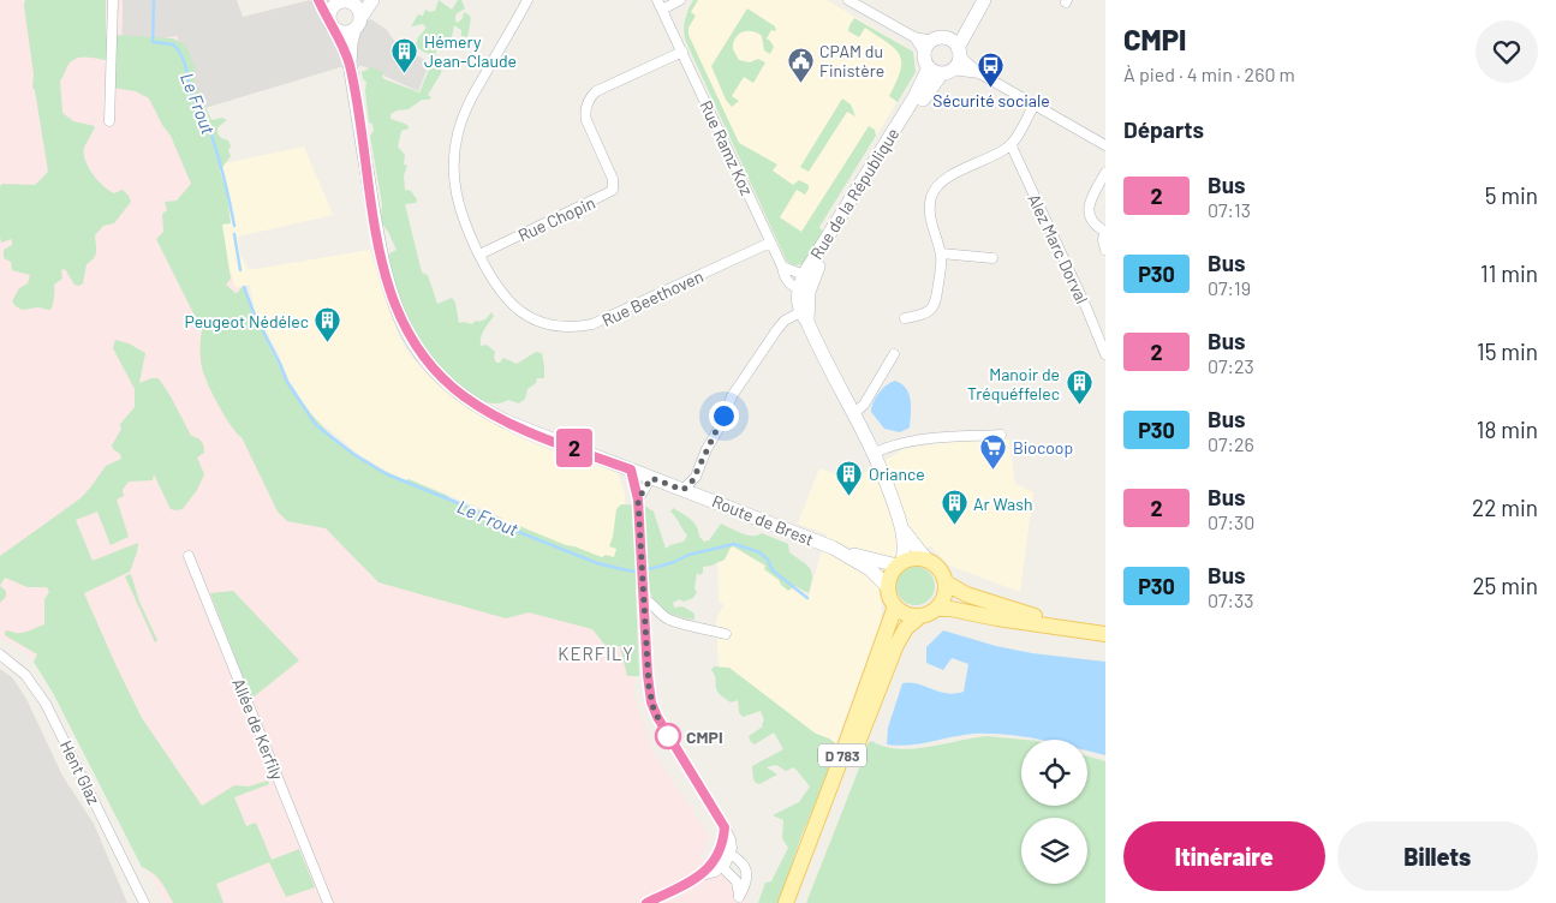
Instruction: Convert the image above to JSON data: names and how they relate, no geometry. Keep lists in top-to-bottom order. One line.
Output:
{"streets":{"main road":["Rue de la République","Route de Brest","D 783"],"street":["Rue Ramz Koz","Rue Chopin","Alez Marc Dorval","Rue Beethoven","Allée de Kerfily","Hent Glaz"]},"crossings":[["Rue Ramz Koz","Rue de la République"],["Rue Ramz Koz","Rue Chopin"],["Rue Ramz Koz","Rue Beethoven"],["Rue Chopin","Rue Beethoven"],["Route de Brest","D 783"]],"districts":["KERFILY"],"water":["Le Frout"],"places":{"building":["Hémery Jean-Claude","Peugeot Nédélec","Manoir de Tréquéffelec","Oriance","Ar Wash"],"public building":["CPAM du Finistère"],"bus stop":["Sécurité sociale"],"supermarket":["Biocoop"],"other":["CMPI"]},"lines":["bus line 2"],"page":{"on_map":"2","heading":[["CMPI","À pied · 4 min · 260 m"],"Départs"],"list":[{"mark":"2","name":"Bus","note":"07:13","value":"5 min"},{"mark":"P30","name":"Bus","note":"07:19","value":"11 min"},{"mark":"2","name":"Bus","note":"07:23","value":"15 min"},{"mark":"P30","name":"Bus","note":"07:26","value":"18 min"},{"mark":"2","name":"Bus","note":"07:30","value":"22 min"},{"mark":"P30","name":"Bus","note":"07:33","value":"25 min"}],"buttons":["Itinéraire","Billets"]}}
